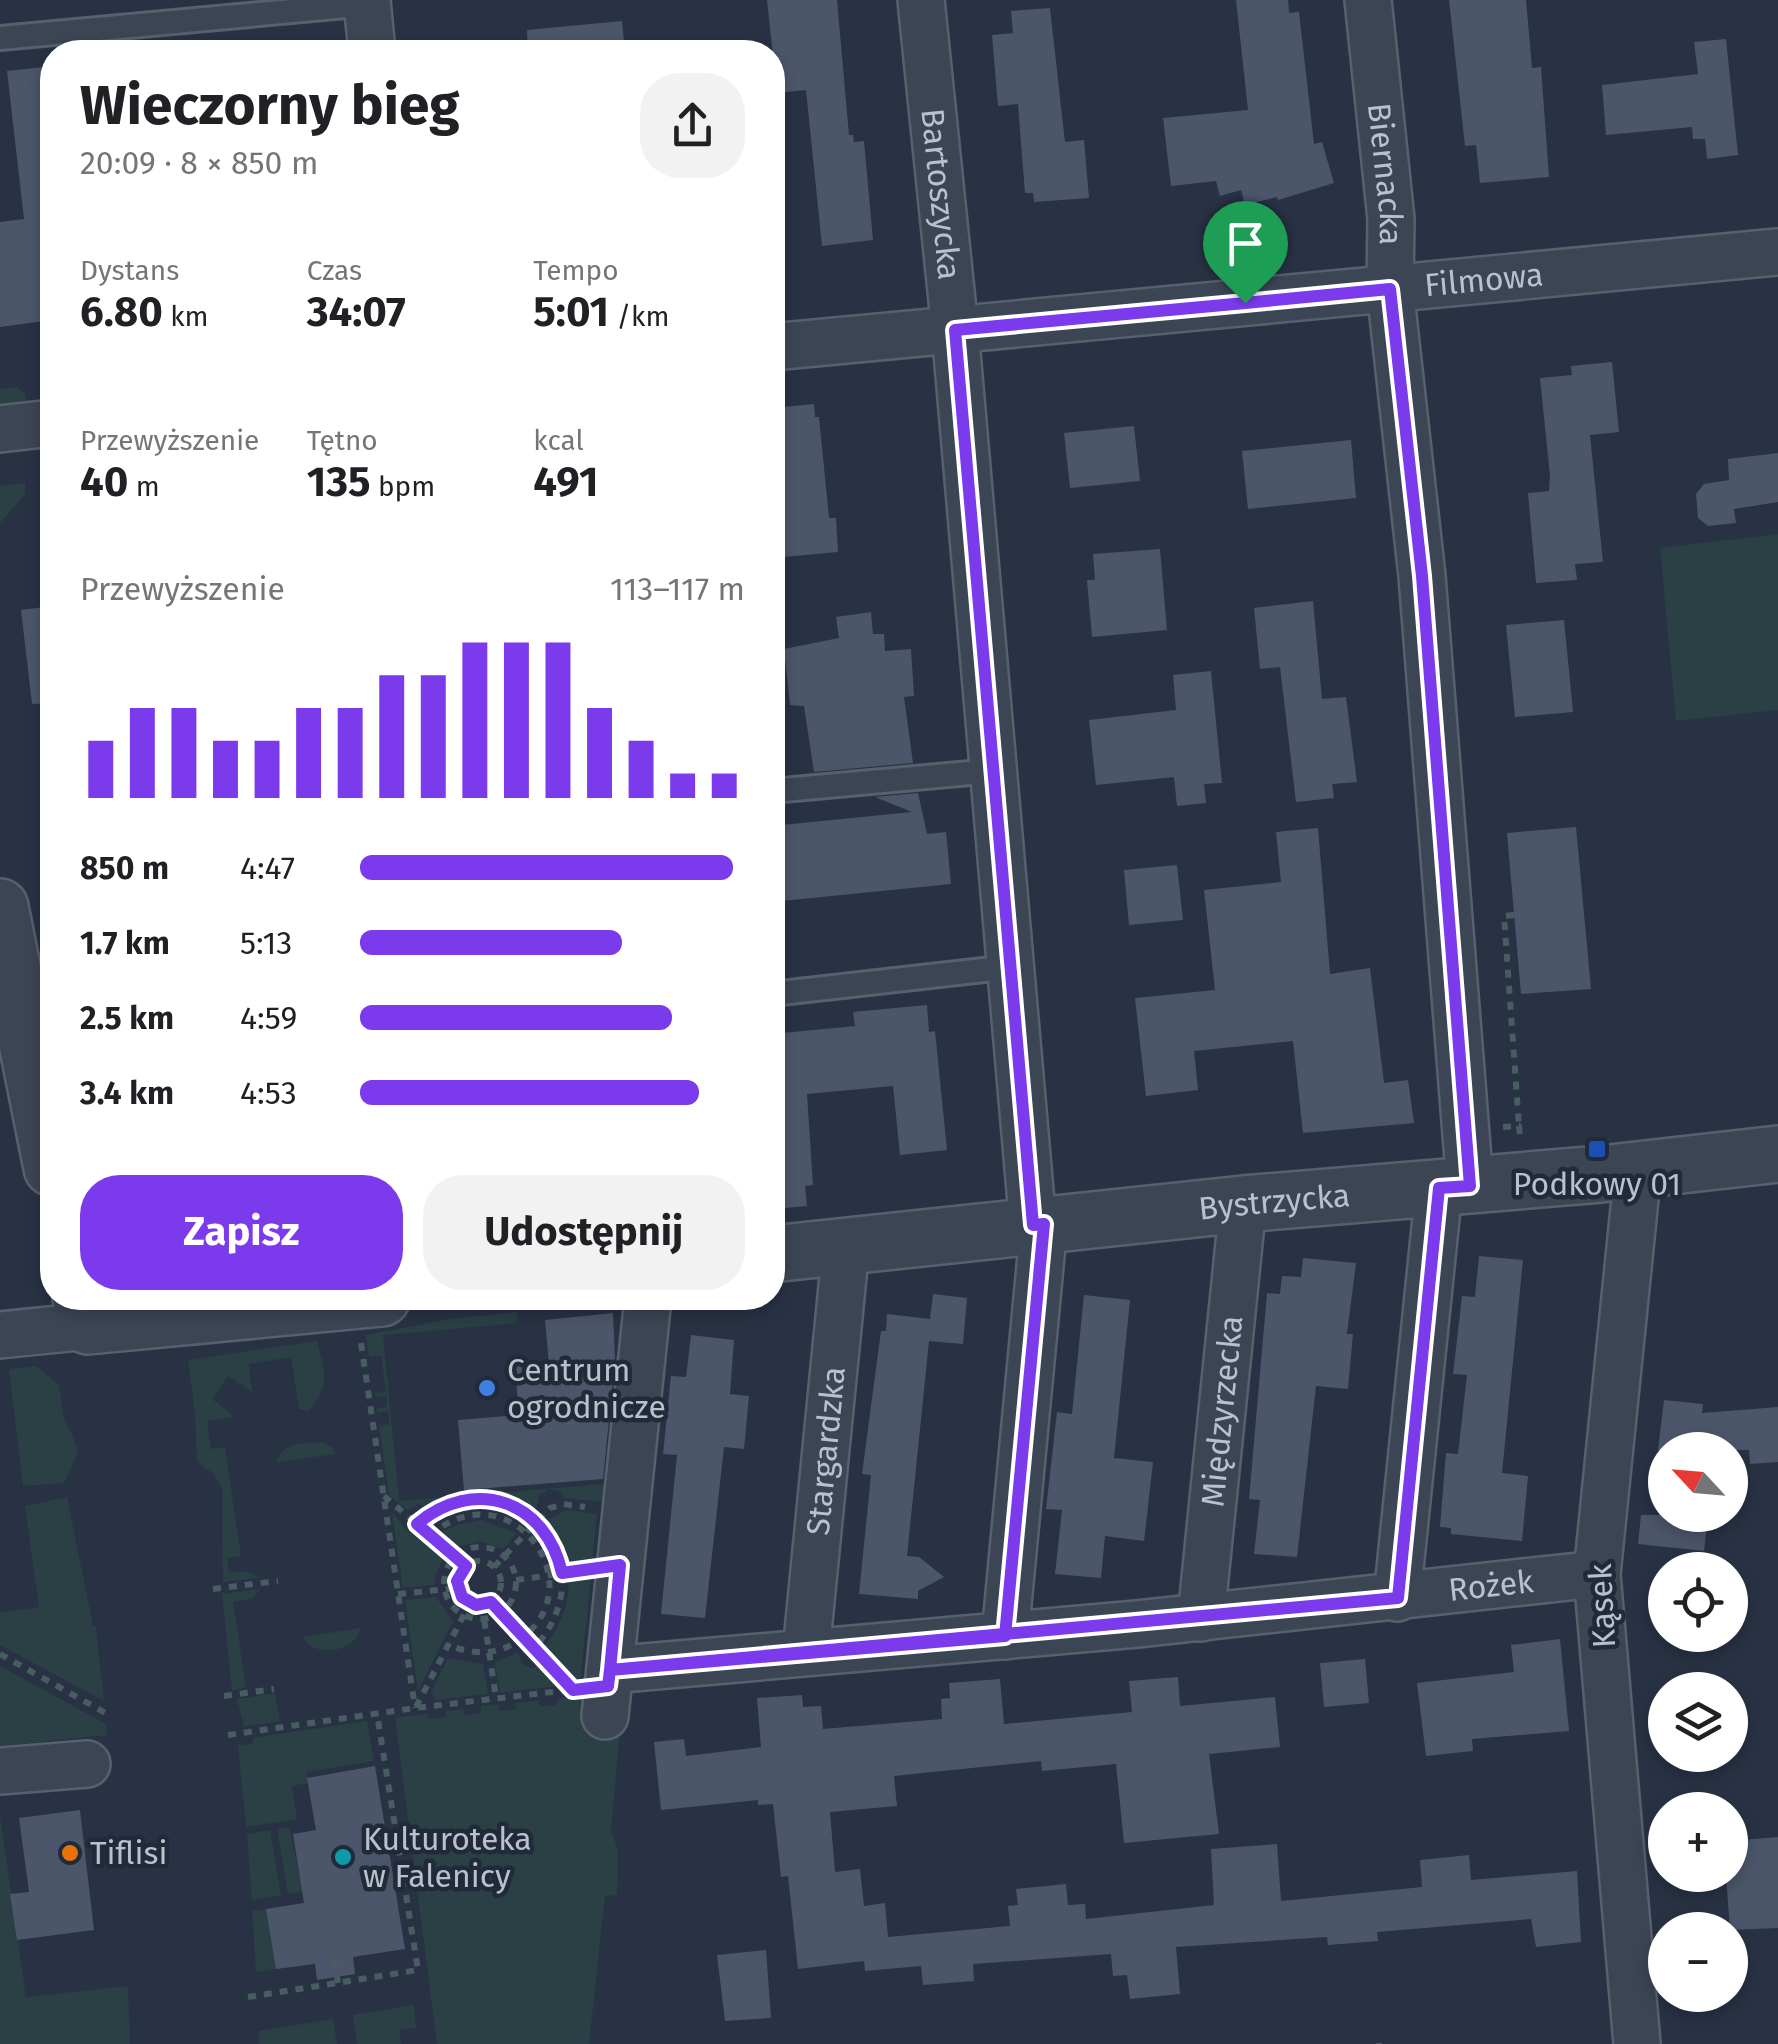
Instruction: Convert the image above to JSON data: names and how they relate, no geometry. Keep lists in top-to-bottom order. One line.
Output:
{"streets":{"street":["Biernacka","Bartoszycka","Filmowa","Bystrzycka","Międzyrzecka","Stargardzka","Rożek","Kąsek"]},"crossings":[["Biernacka","Filmowa"],["Biernacka","Bystrzycka"],["Biernacka","Rożek"],["Bartoszycka","Filmowa"],["Bartoszycka","Bystrzycka"],["Bartoszycka","Rożek"],["Bystrzycka","Międzyrzecka"],["Bystrzycka","Stargardzka"],["Bystrzycka","Kąsek"],["Międzyrzecka","Rożek"],["Stargardzka","Rożek"],["Rożek","Kąsek"]],"places":{"transit":["Podkowy 01"],"other":["Centrum ogrodnicze","Tiflisi","Kulturoteka w Falenicy"]},"north":"top left","page":{"heading":["Wieczorny bieg","20:09 · 8 × 850 m"],"stats":[["Dystans","6.80 km"],["Czas","34:07"],["Tempo","5:01 /km"],["Przewyższenie","40 m"],["Tętno","135 bpm"],["kcal","491"]],"chart":["Przewyższenie","113–117 m"],"list":[{"name":"850 m","note":"4:47"},{"name":"1.7 km","note":"5:13"},{"name":"2.5 km","note":"4:59"},{"name":"3.4 km","note":"4:53"}],"buttons":["Zapisz","Udostępnij"],"map_buttons":["+","−"]}}
